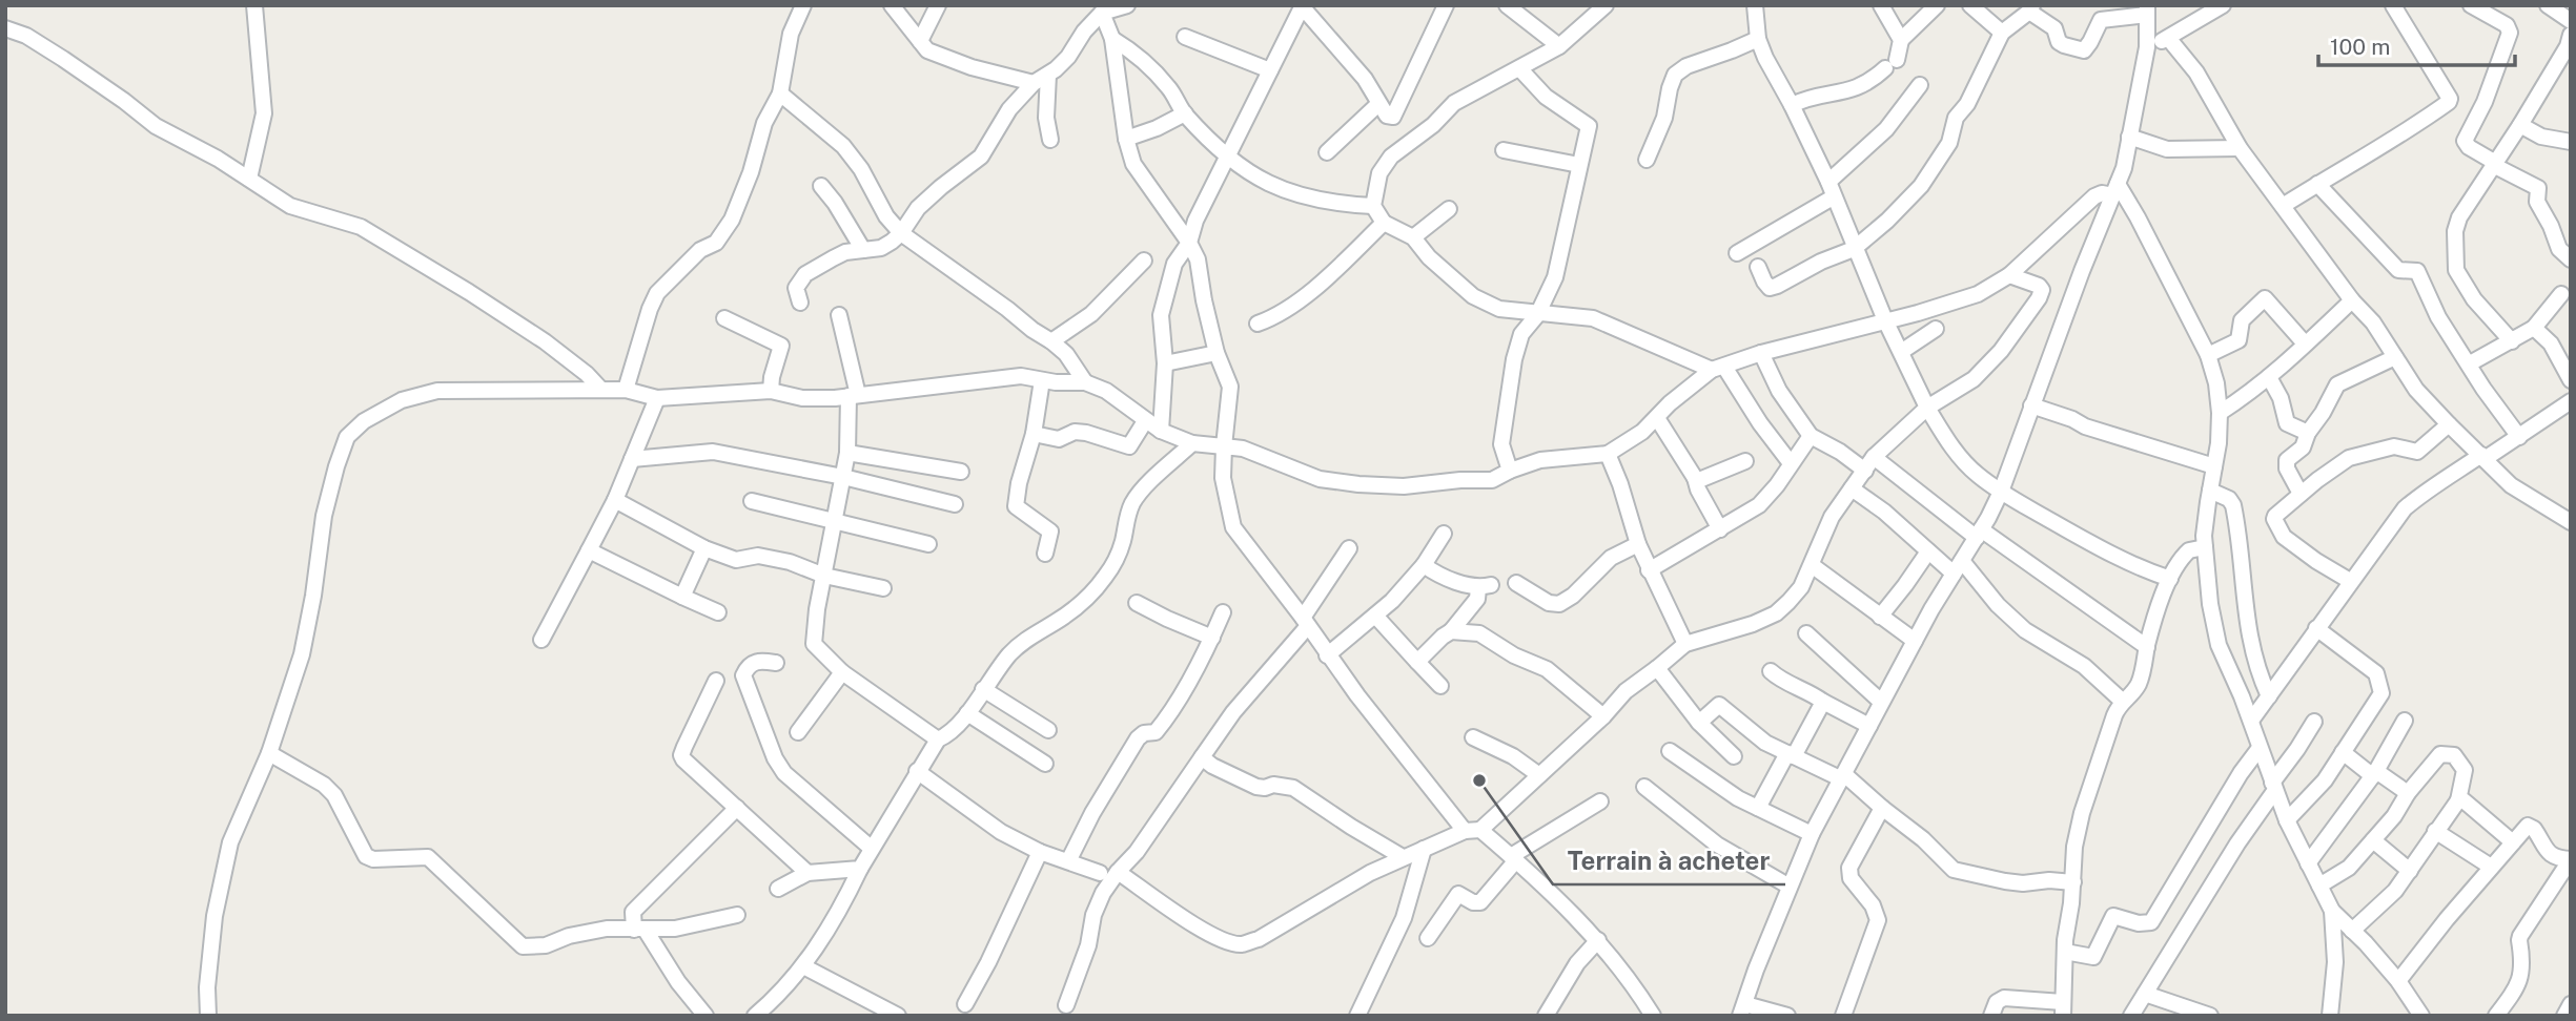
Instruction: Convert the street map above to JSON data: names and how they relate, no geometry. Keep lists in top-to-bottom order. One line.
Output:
{"places":["Terrain à acheter"],"scale_bar":"100 m"}
